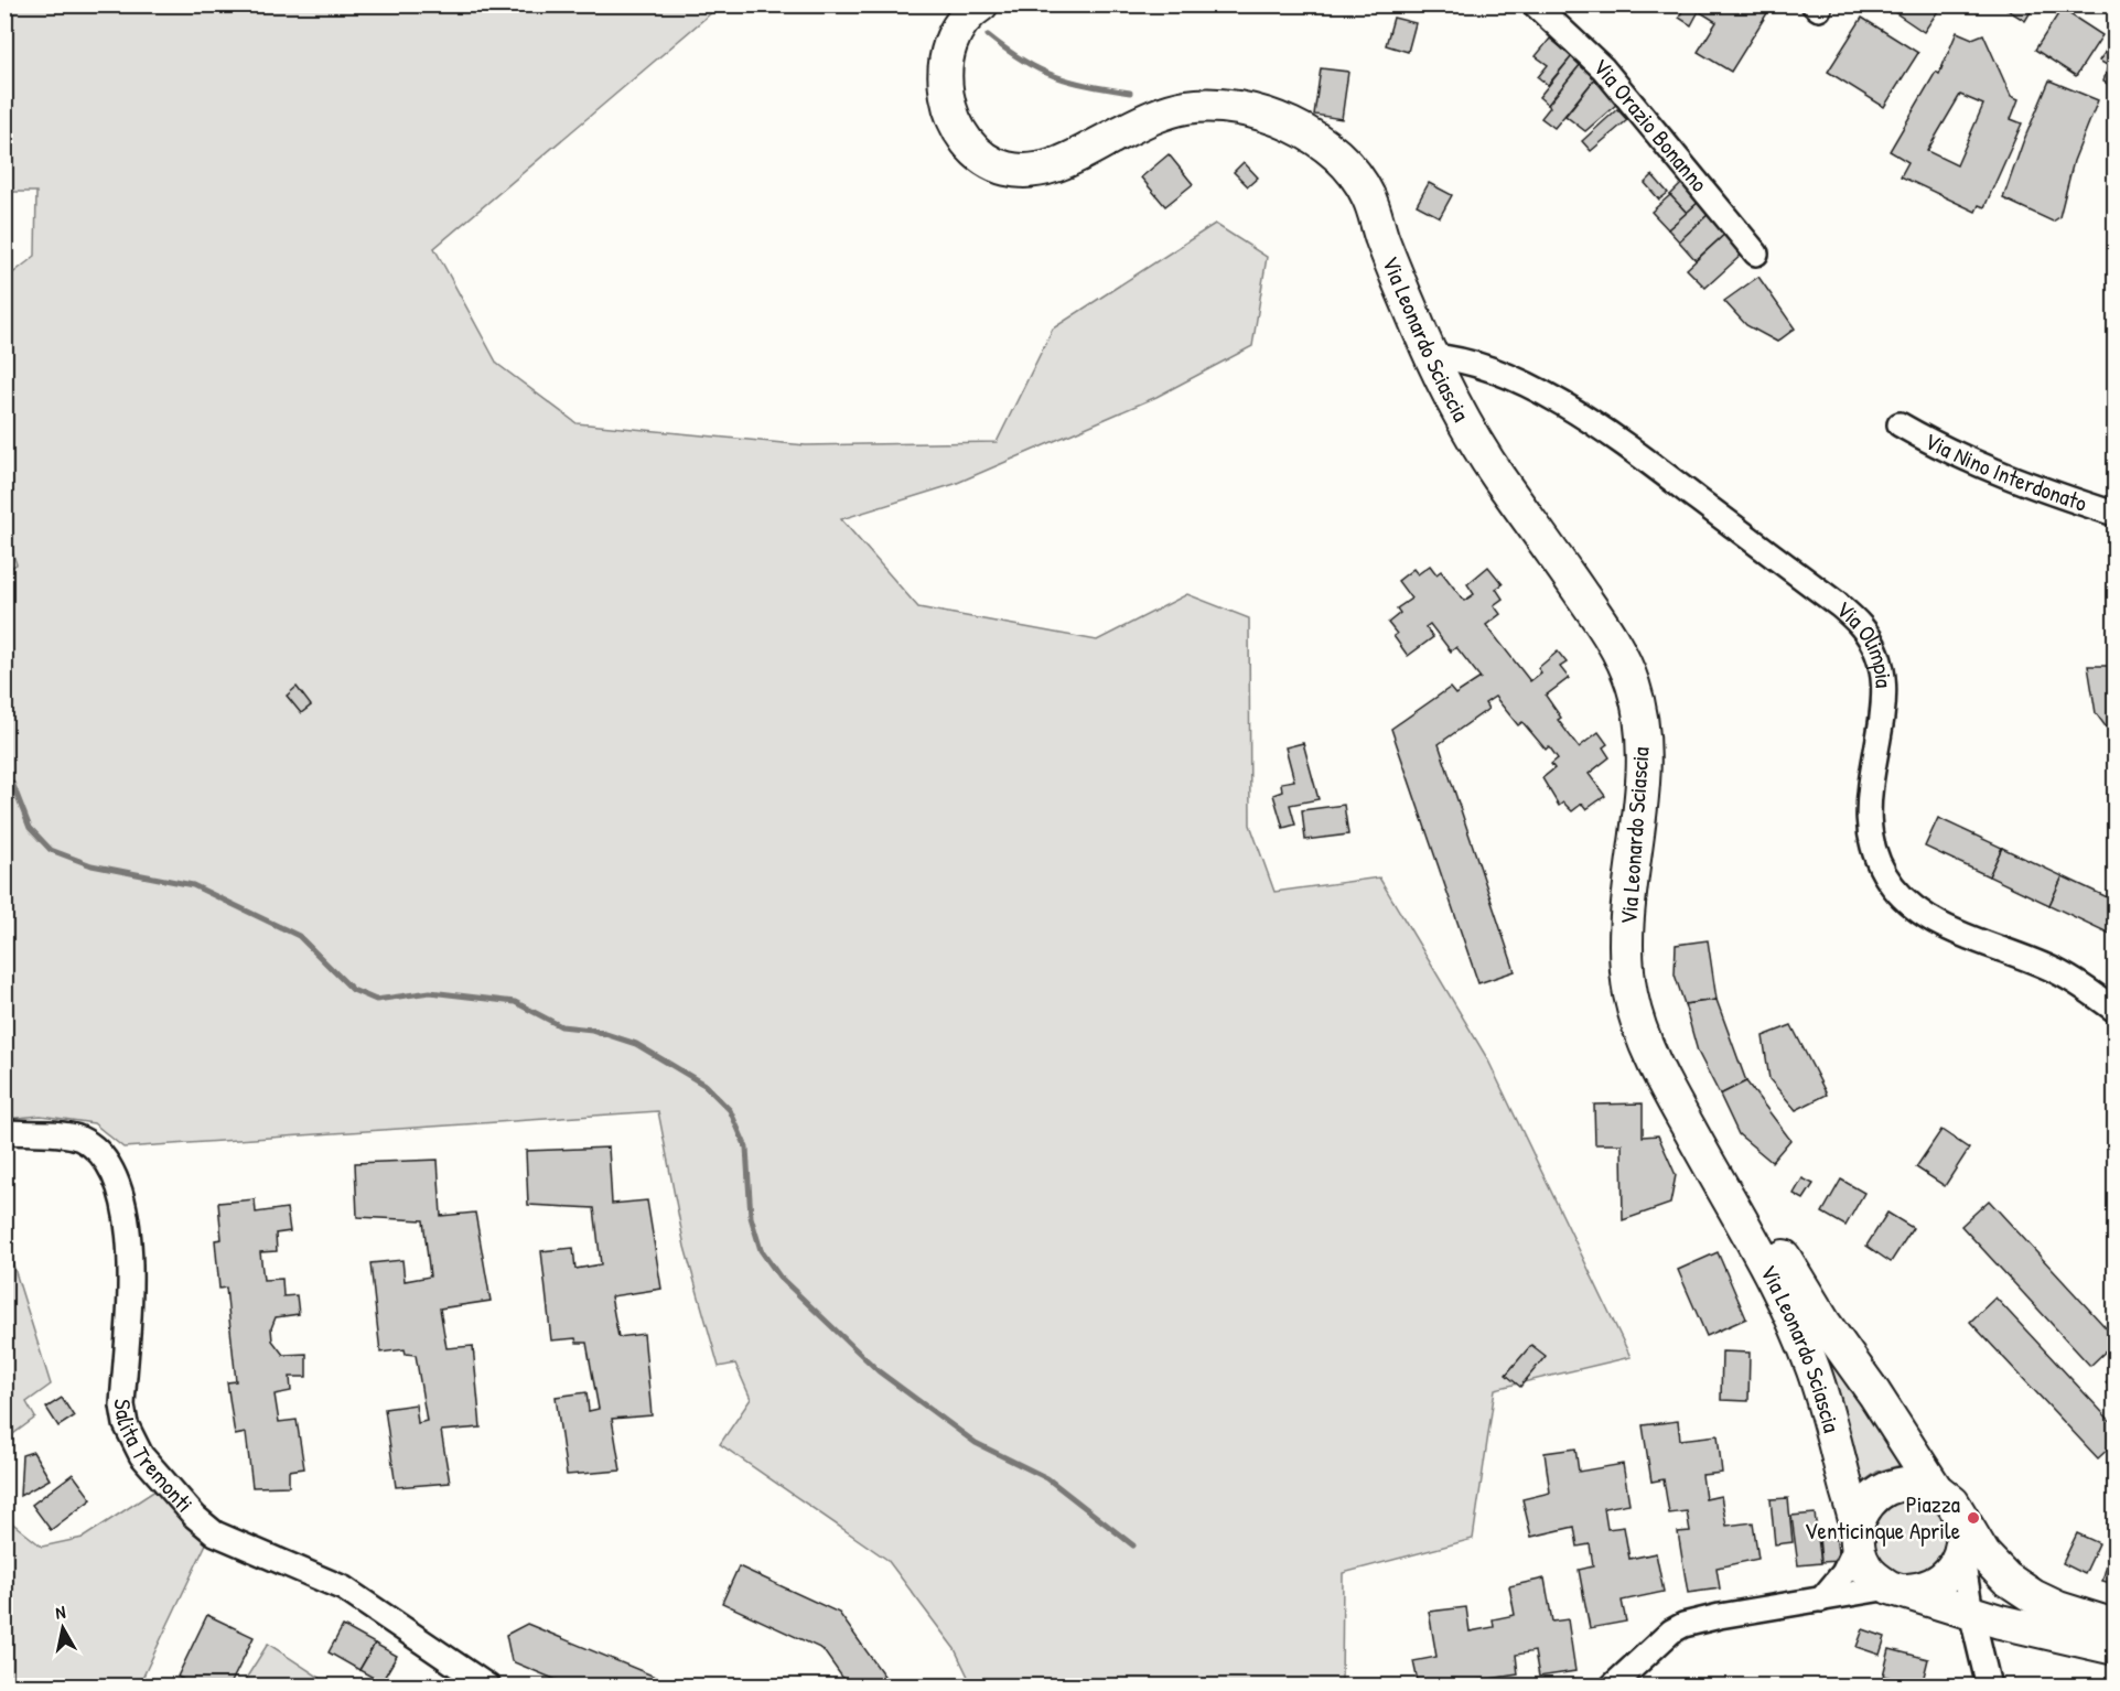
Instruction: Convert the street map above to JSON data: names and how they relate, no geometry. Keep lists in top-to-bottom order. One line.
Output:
{"streets":{"street":["Via Orazio Bonanno","Via Leonardo Sciascia","Via Nino Interdonato","Via Olimpia","Salita Tremonti"]},"crossings":[["Via Leonardo Sciascia","Via Olimpia"]],"places":["Piazza Venticinque Aprile"],"north":"top"}
